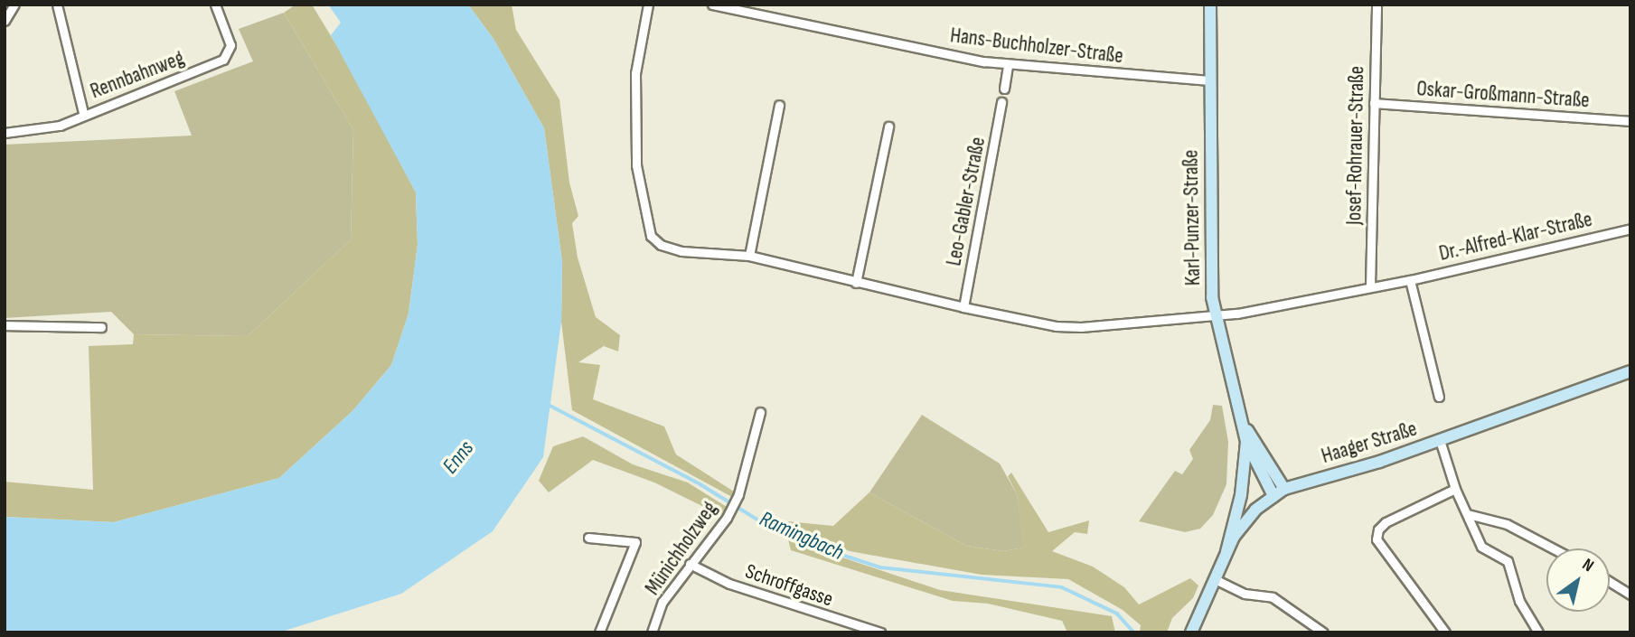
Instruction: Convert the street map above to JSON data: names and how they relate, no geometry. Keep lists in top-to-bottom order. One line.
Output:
{"streets":{"street":["Hans-Buchholzer-Straße","Rennbahnweg","Oskar-Großmann-Straße","Josef-Rohrauer-Straße","Leo-Gabler-Straße","Karl-Punzer-Straße","Dr.-Alfred-Klar-Straße","Haager Straße","Münichholzweg","Schroffgasse"]},"crossings":[["Hans-Buchholzer-Straße","Karl-Punzer-Straße"],["Oskar-Großmann-Straße","Josef-Rohrauer-Straße"],["Josef-Rohrauer-Straße","Dr.-Alfred-Klar-Straße"],["Karl-Punzer-Straße","Dr.-Alfred-Klar-Straße"],["Karl-Punzer-Straße","Haager Straße"],["Münichholzweg","Schroffgasse"]],"water":["Enns","Ramingbach"],"north":"top right"}
